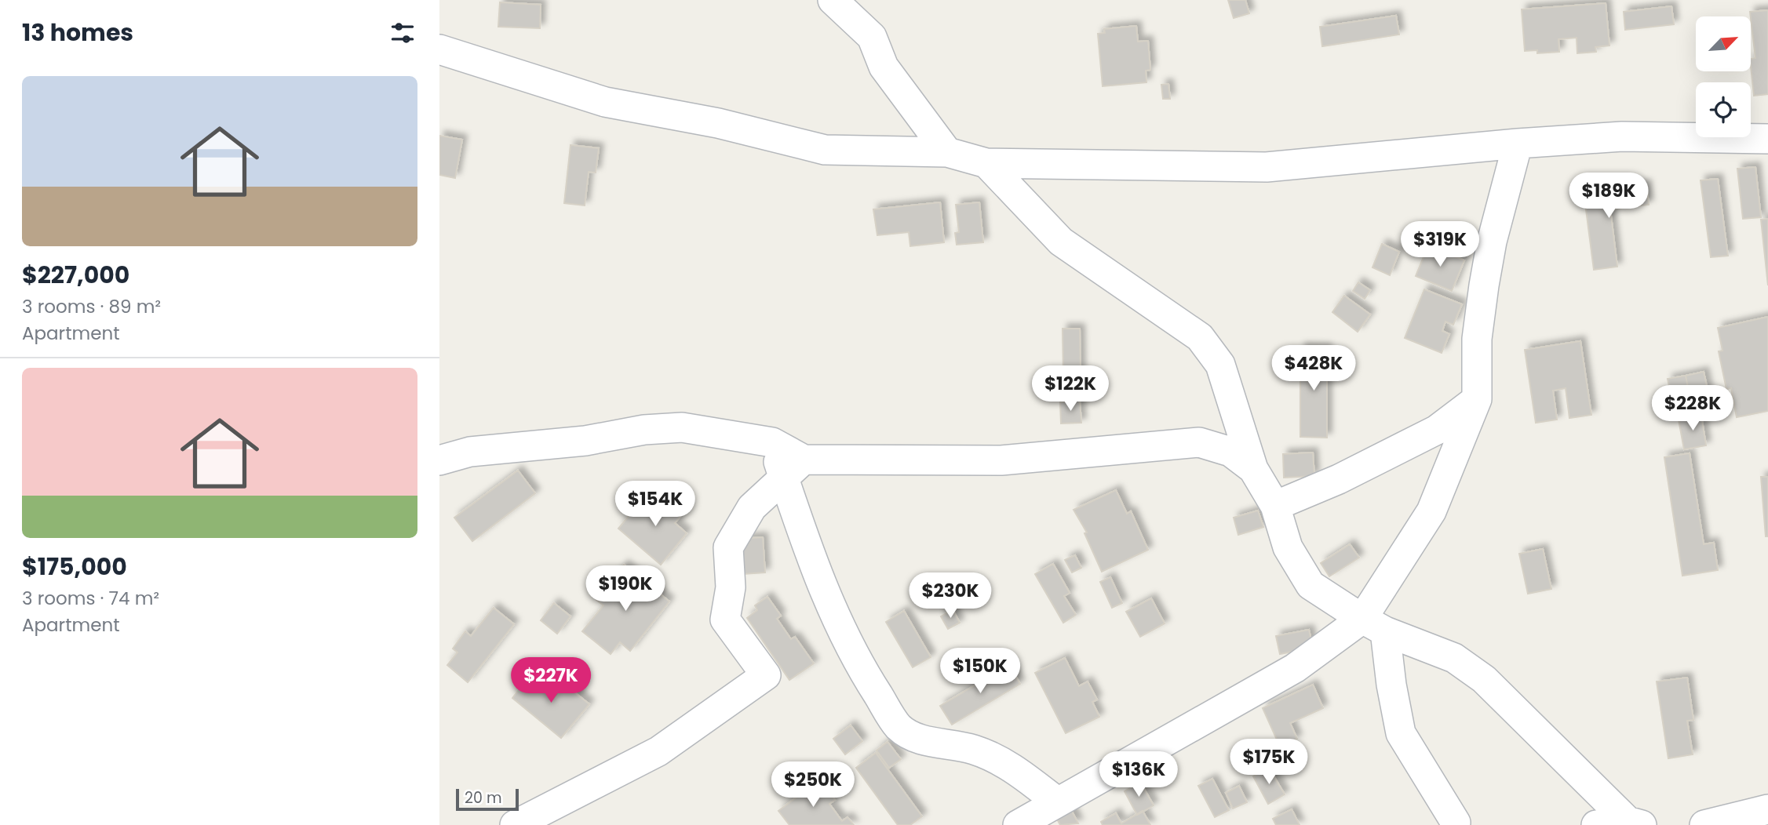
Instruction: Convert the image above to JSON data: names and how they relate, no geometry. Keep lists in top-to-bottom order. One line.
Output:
{"scale_bar":"20 m","north":"top right","page":{"heading":"13 homes","list":[{"name":"$227,000","note":"3 rooms · 89 m² · Apartment"},{"name":"$175,000","note":"3 rooms · 74 m² · Apartment"}],"price":["$189K","$319K","$428K","$122K","$228K","$154K","$190K","$230K","$150K","$227K","$175K","$136K","$250K"],"scale":"20 m"}}
